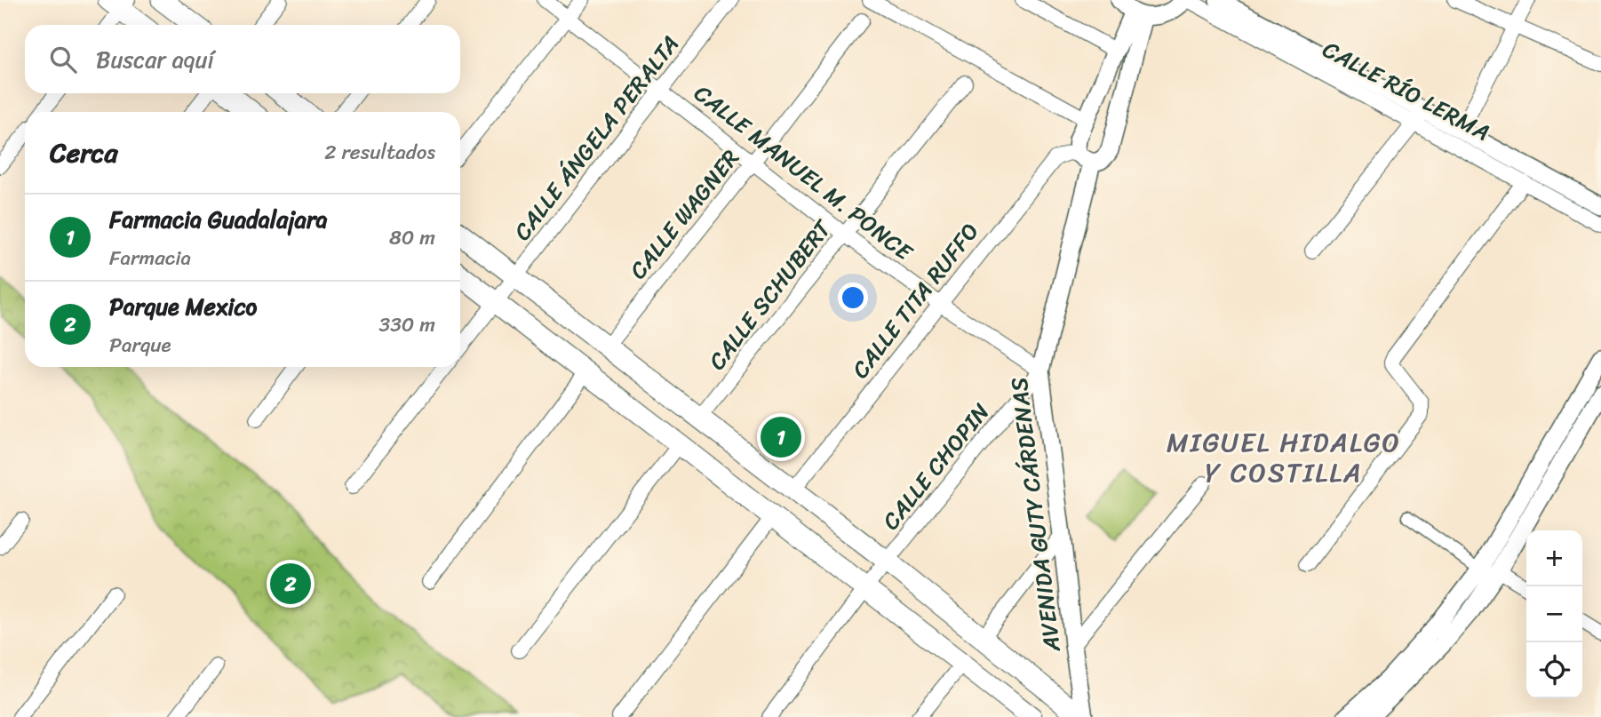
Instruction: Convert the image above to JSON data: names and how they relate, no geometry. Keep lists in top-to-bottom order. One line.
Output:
{"streets":{"street":["CALLE RÍO LERMA","CALLE ÁNGELA PERALTA","CALLE MANUEL M. PONCE","CALLE WAGNER","CALLE SCHUBERT","CALLE TITA RUFFO","CALLE CHOPIN","AVENIDA GUTY CÁRDENAS"]},"crossings":[["CALLE ÁNGELA PERALTA","CALLE MANUEL M. PONCE"],["CALLE MANUEL M. PONCE","CALLE WAGNER"],["CALLE MANUEL M. PONCE","CALLE SCHUBERT"],["CALLE MANUEL M. PONCE","CALLE TITA RUFFO"],["CALLE MANUEL M. PONCE","CALLE CHOPIN"],["CALLE MANUEL M. PONCE","AVENIDA GUTY CÁRDENAS"],["CALLE TITA RUFFO","AVENIDA GUTY CÁRDENAS"],["CALLE CHOPIN","AVENIDA GUTY CÁRDENAS"]],"districts":["MIGUEL HIDALGO Y COSTILLA"],"page":{"search":"Buscar aquí","heading":["Cerca","2 resultados"],"list":[{"mark":"1","name":"Farmacia Guadalajara","note":"Farmacia","value":"80 m"},{"mark":"2","name":"Parque Mexico","note":"Parque","value":"330 m"}],"pins":["1","2"],"map_buttons":["+","−"]}}
